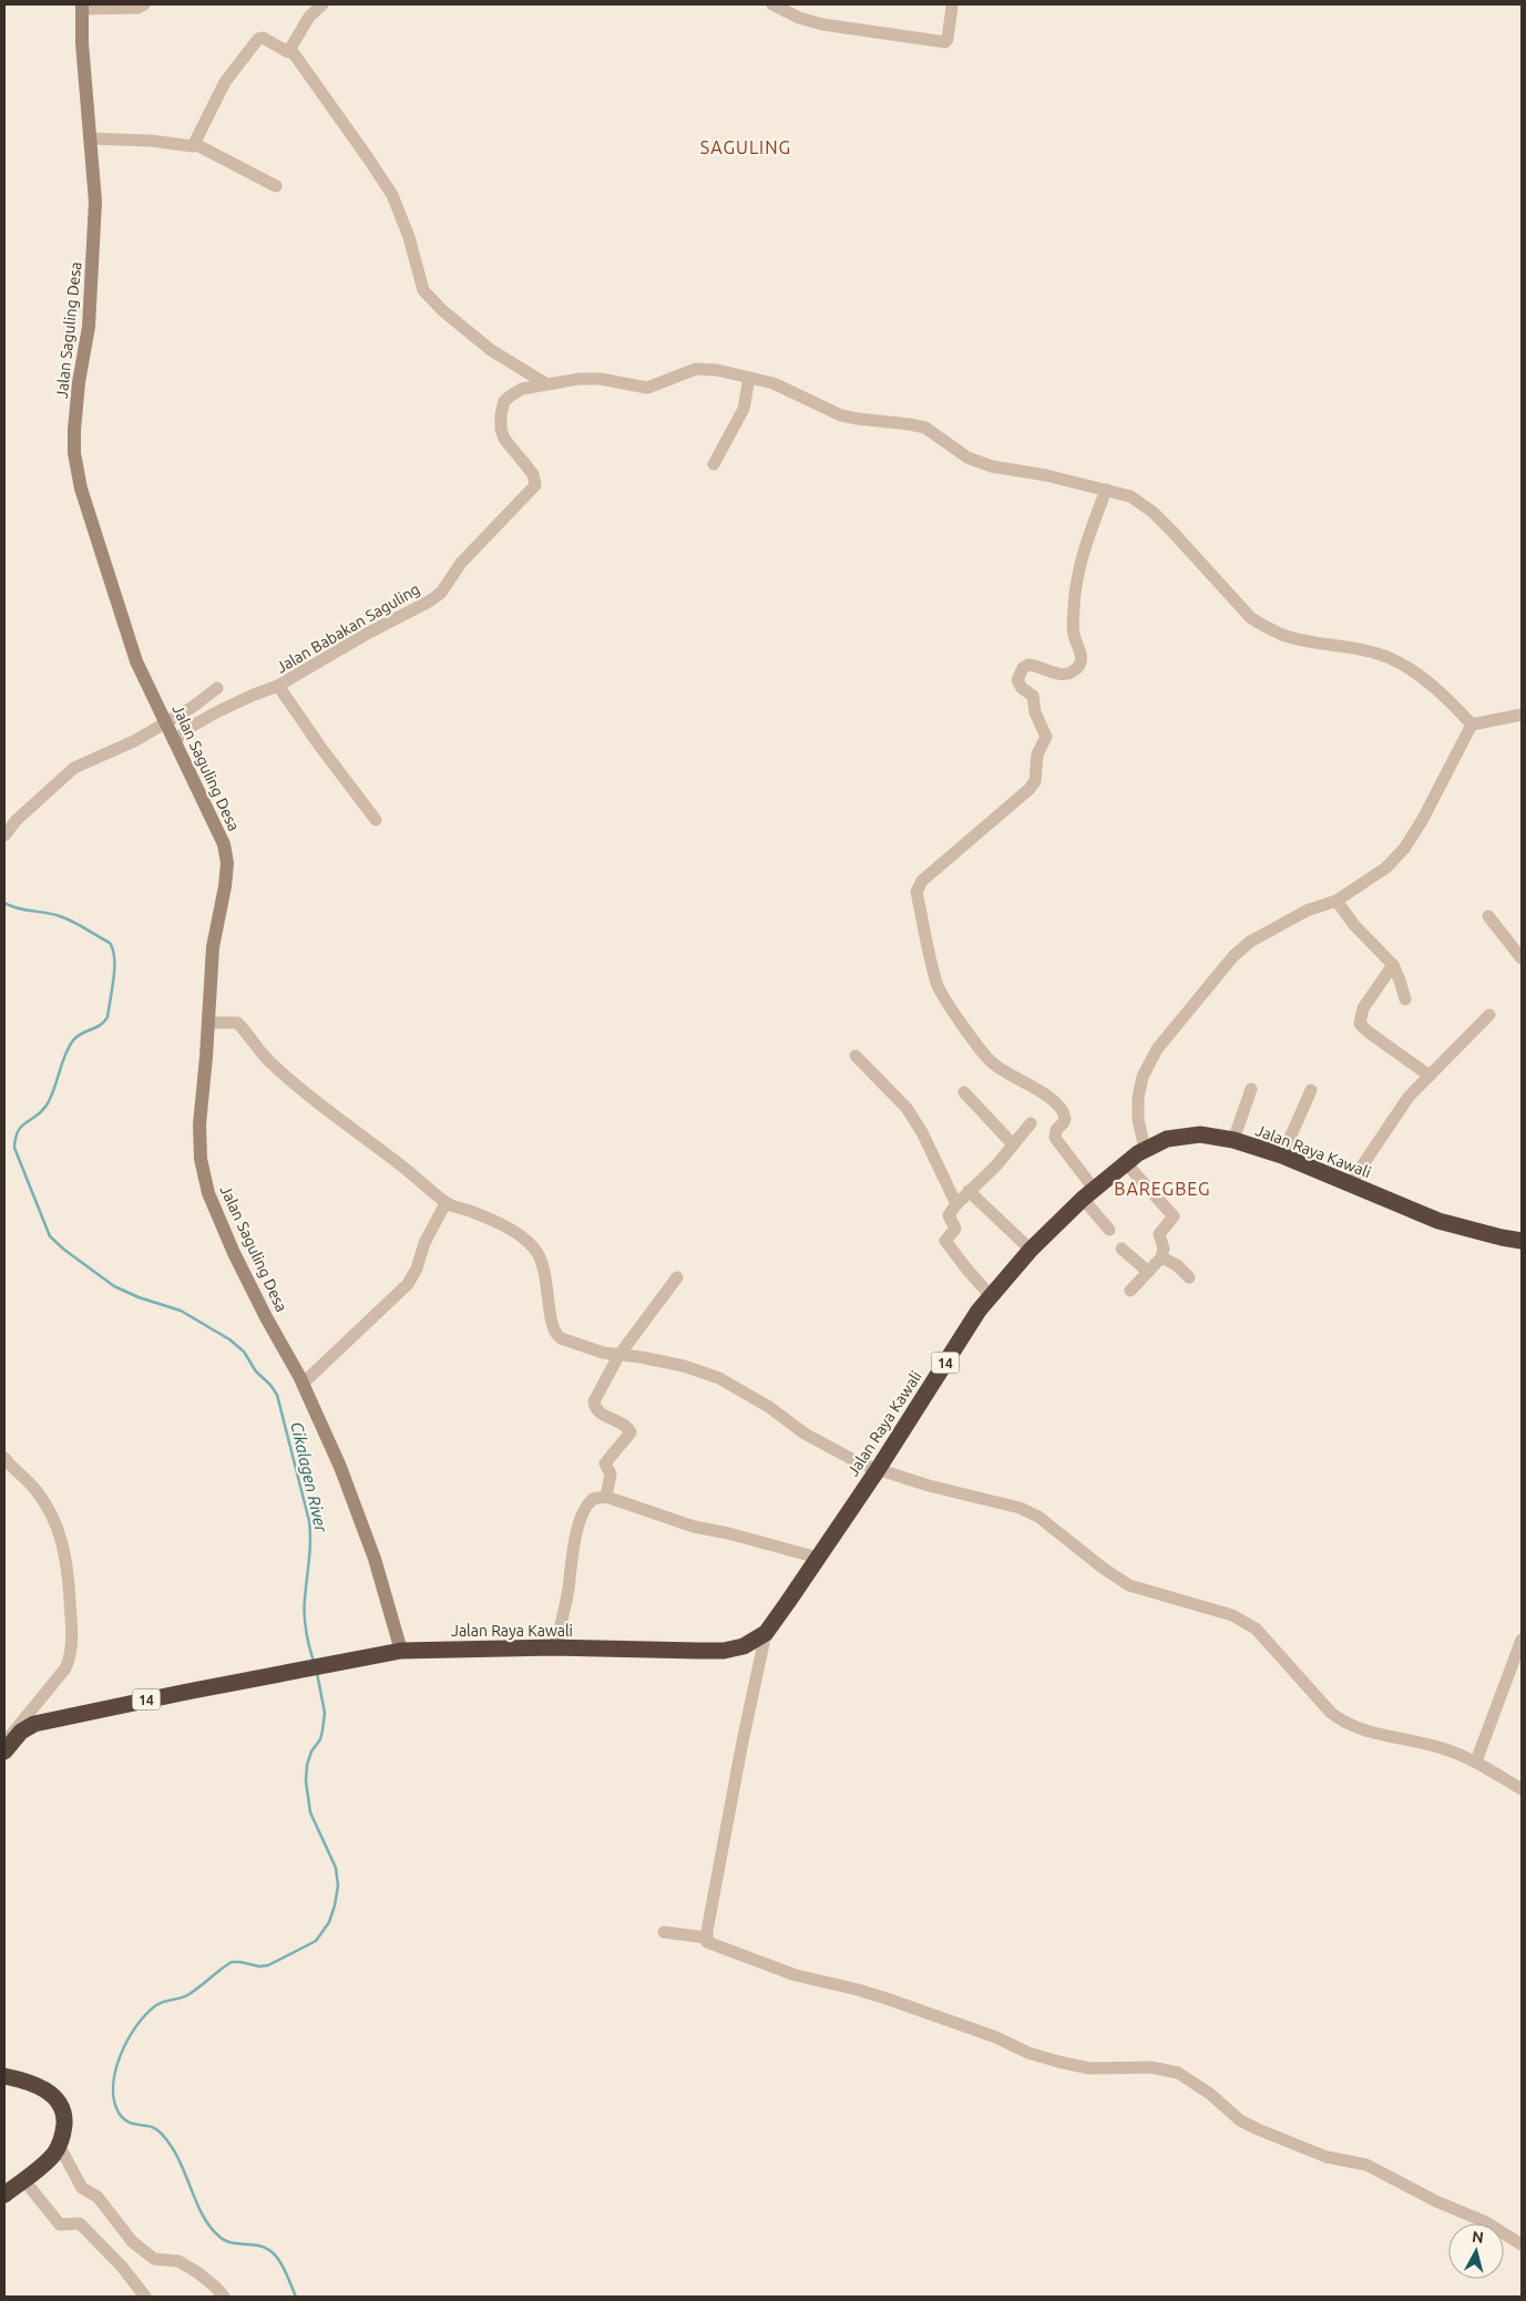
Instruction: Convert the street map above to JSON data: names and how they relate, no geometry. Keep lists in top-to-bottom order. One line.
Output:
{"streets":{"highway":["Jalan Raya Kawali","14"],"street":["Jalan Saguling Desa","Jalan Babakan Saguling"]},"crossings":[["Jalan Saguling Desa","Jalan Babakan Saguling"],["Jalan Saguling Desa","Jalan Raya Kawali"],["Jalan Saguling Desa","14"],["Jalan Raya Kawali","14"]],"districts":["SAGULING","BAREGBEG"],"water":["Cikalagen River"],"north":"top"}
